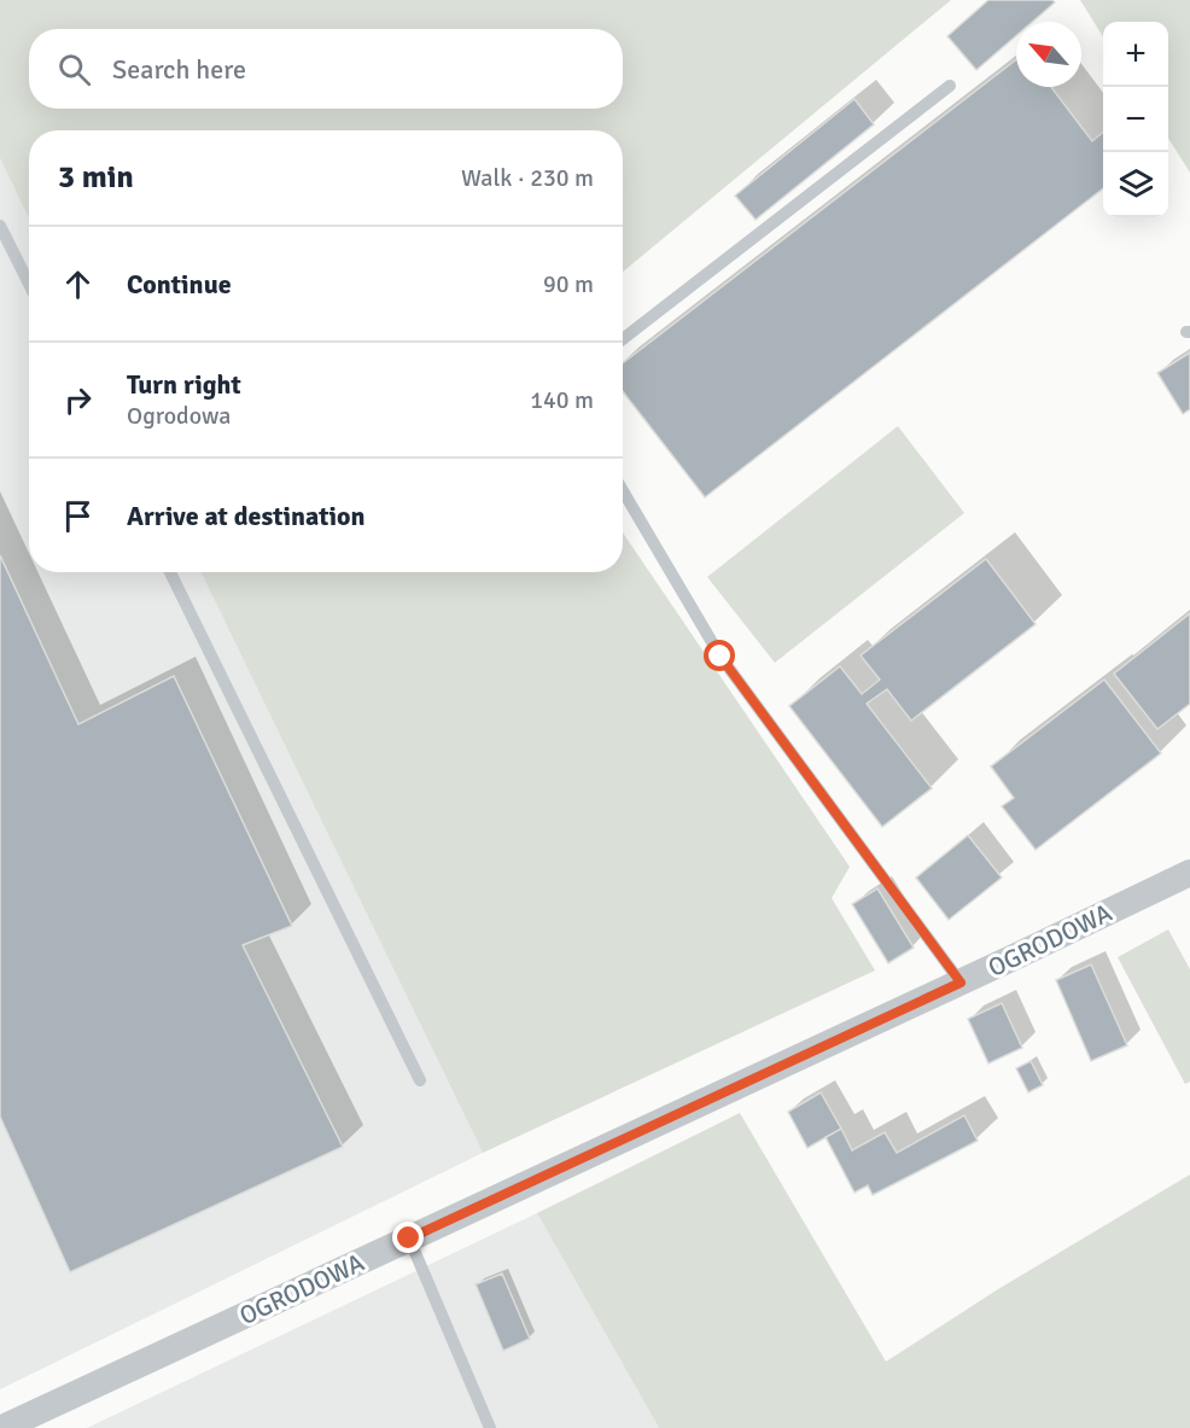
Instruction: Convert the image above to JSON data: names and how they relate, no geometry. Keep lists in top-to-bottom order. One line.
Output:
{"streets":{"street":["OGRODOWA"]},"north":"top left","page":{"map_buttons":["+","−"],"search":"Search here","heading":["3 min","Walk · 230 m"],"list":[["Continue","90 m"],["Turn right","Ogrodowa","140 m"],"Arrive at destination"]}}
